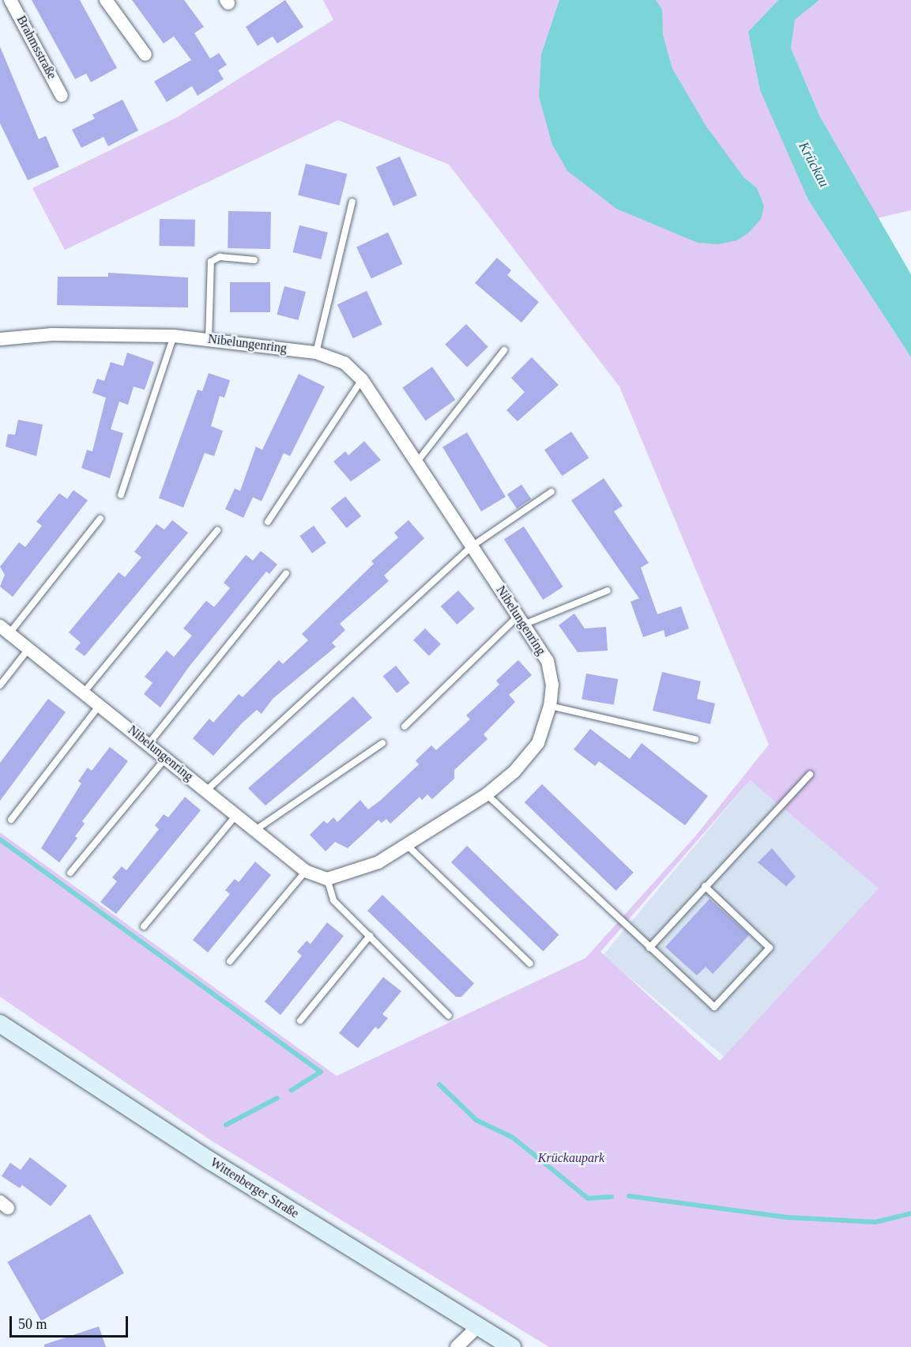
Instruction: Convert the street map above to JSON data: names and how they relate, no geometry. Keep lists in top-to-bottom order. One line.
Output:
{"streets":{"main road":["Wittenberger Straße"],"street":["Brahmsstraße","Nibelungenring"]},"water":["Krückau"],"parks":["Krückaupark"],"scale_bar":"50 m"}
